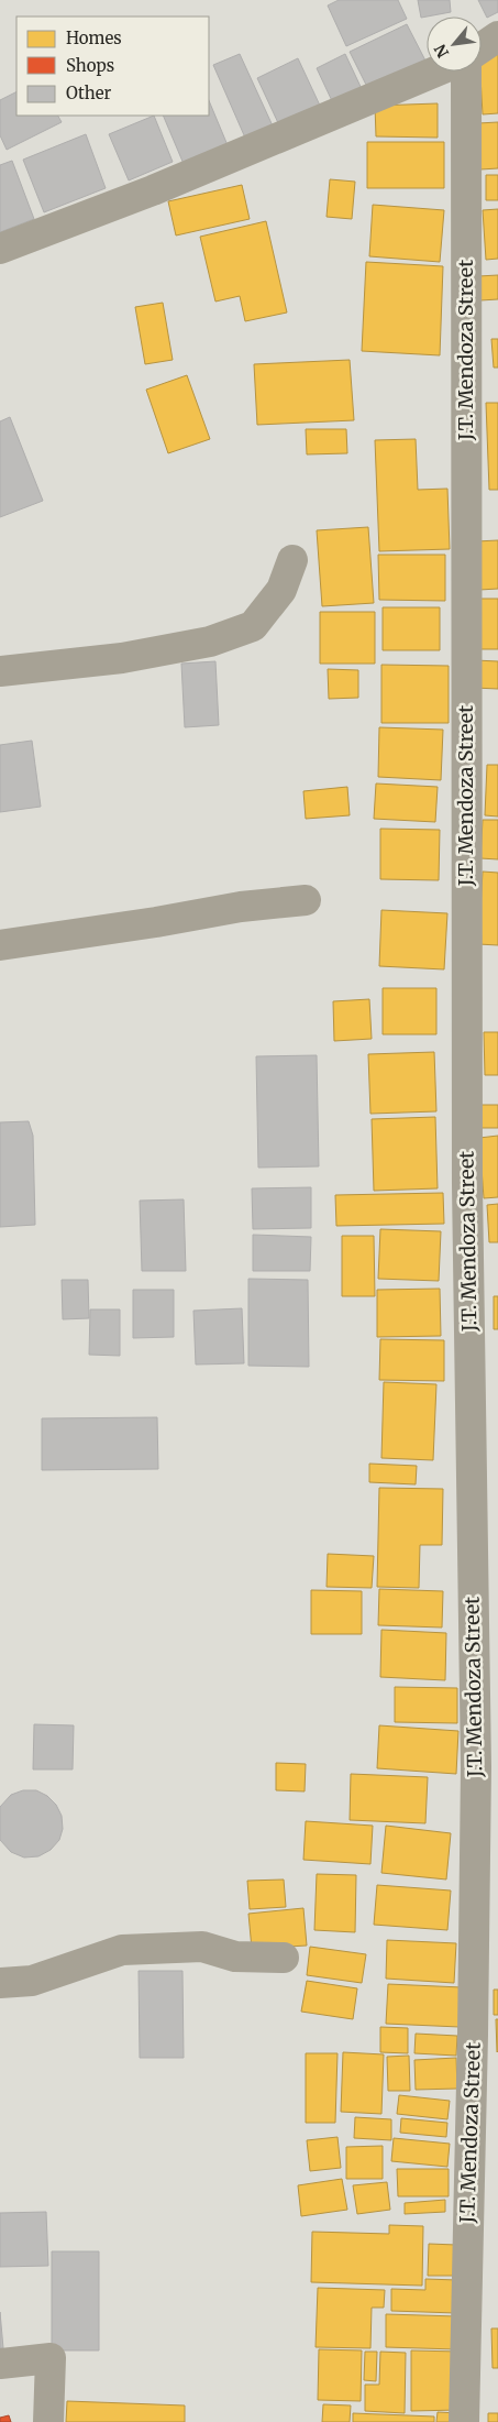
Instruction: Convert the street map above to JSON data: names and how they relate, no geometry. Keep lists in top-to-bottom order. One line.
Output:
{"streets":{"street":["J.T. Mendoza Street"]},"legend":["Homes","Shops","Other"],"north":"bottom left"}
